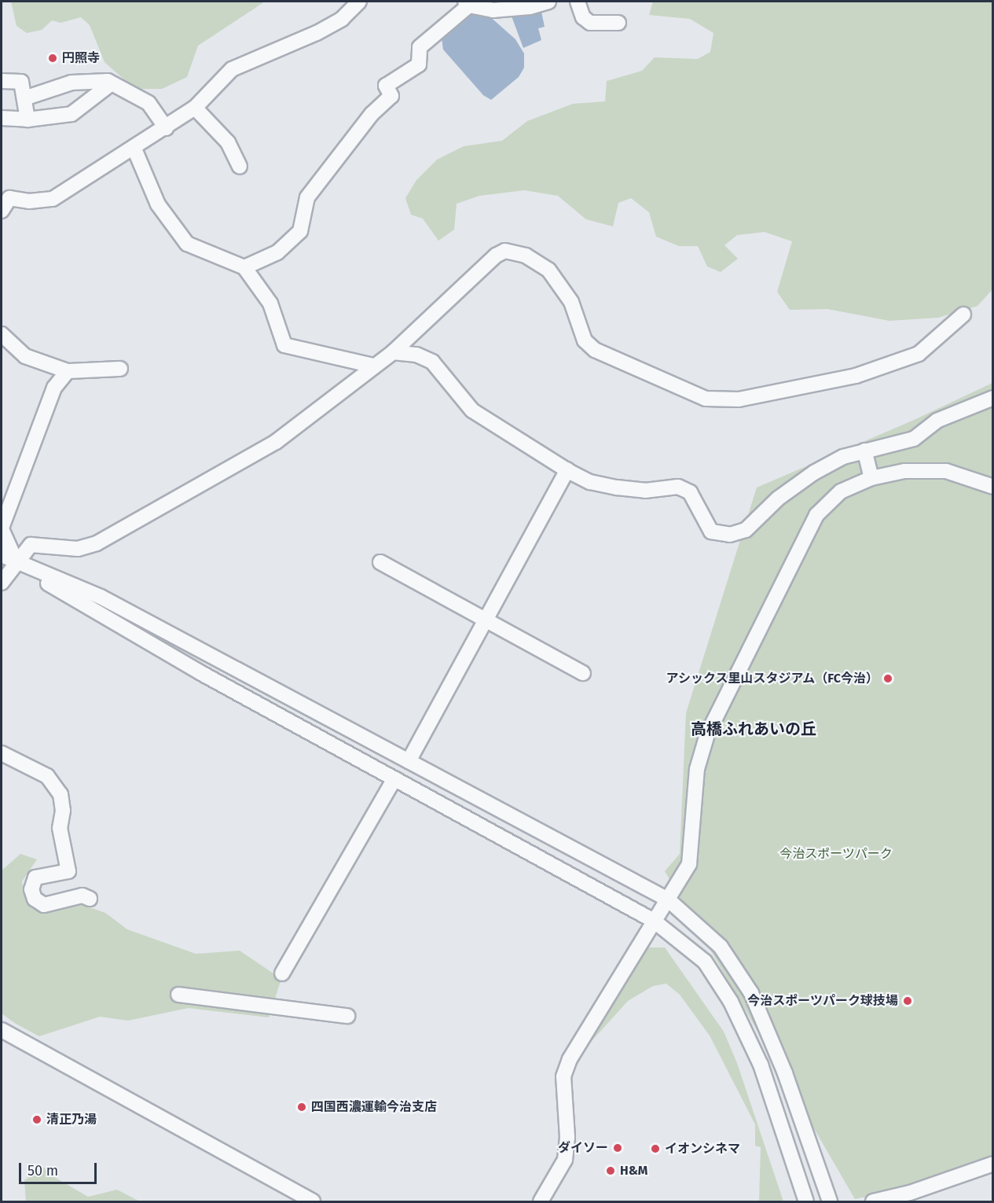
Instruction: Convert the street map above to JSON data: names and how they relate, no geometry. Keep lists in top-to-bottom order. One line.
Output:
{"districts":["高橋ふれあいの丘"],"parks":["今治スポーツパーク"],"places":["円照寺","アシックス里山スタジアム（FC今治）","今治スポーツパーク球技場","四国西濃運輸今治支店","清正乃湯","ダイソー","イオンシネマ","H&M"],"scale_bar":"50 m"}
